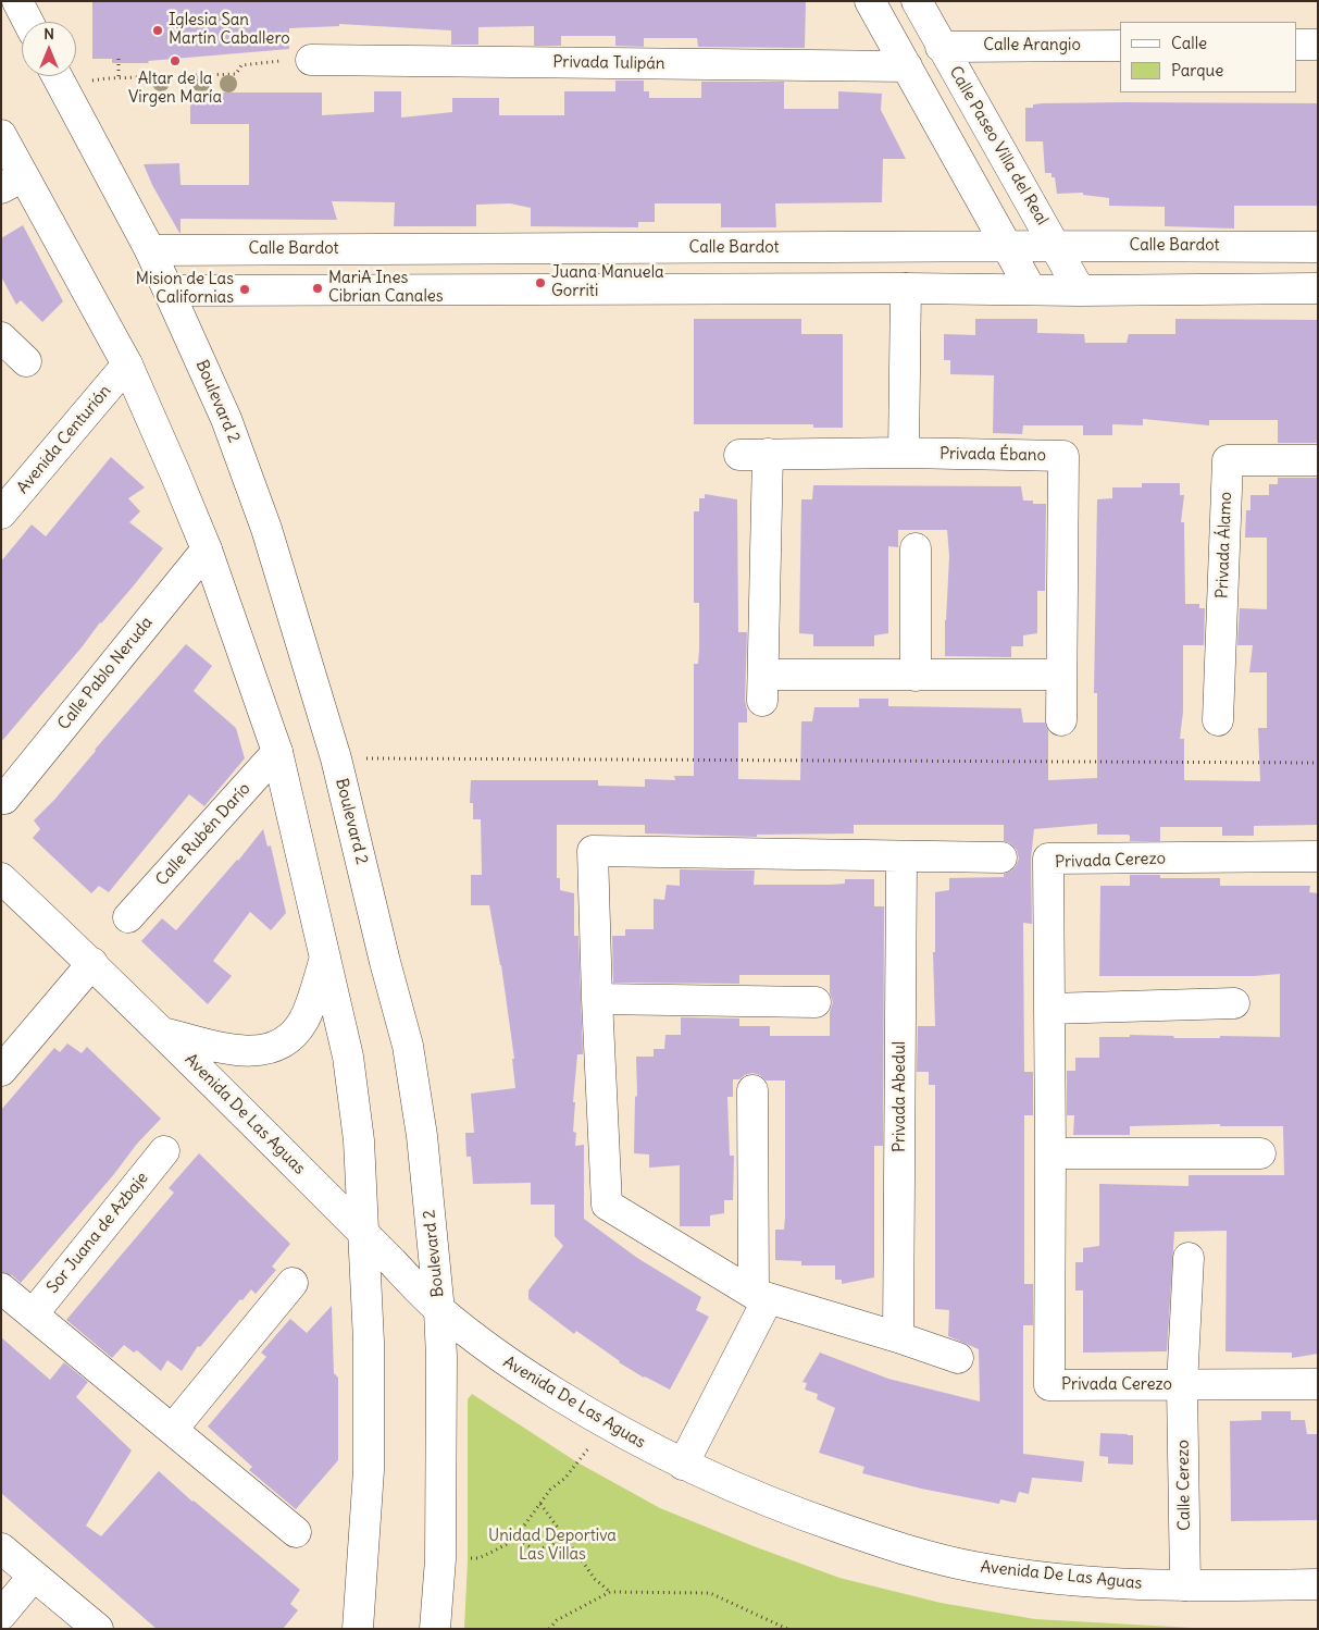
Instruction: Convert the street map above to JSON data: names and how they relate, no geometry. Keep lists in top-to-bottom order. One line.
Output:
{"streets":{"street":["Calle Arangio","Privada Tulipán","Calle Paseo Villa del Real","Calle Bardot","Boulevard 2","Avenida Centurión","Privada Ébano","Privada Álamo","Calle Pablo Neruda","Calle Rubén Darío","Privada Cerezo","Privada Abedul","Avenida De Las Aguas","Sor Juana de Azbaje","Calle Cerezo"]},"crossings":[["Calle Arangio","Calle Paseo Villa del Real"],["Calle Paseo Villa del Real","Calle Bardot"],["Calle Bardot","Boulevard 2"],["Boulevard 2","Avenida De Las Aguas"],["Privada Cerezo","Calle Cerezo"],["Avenida De Las Aguas","Calle Cerezo"]],"parks":["Unidad Deportiva Las Villas"],"places":["Iglesia San Martín Caballero","Altar de la Virgen María","Juana Manuela Gorriti","MariA Ines Cibrian Canales","Mision de Las Californias"],"legend":["Calle","Parque"],"north":"top"}
